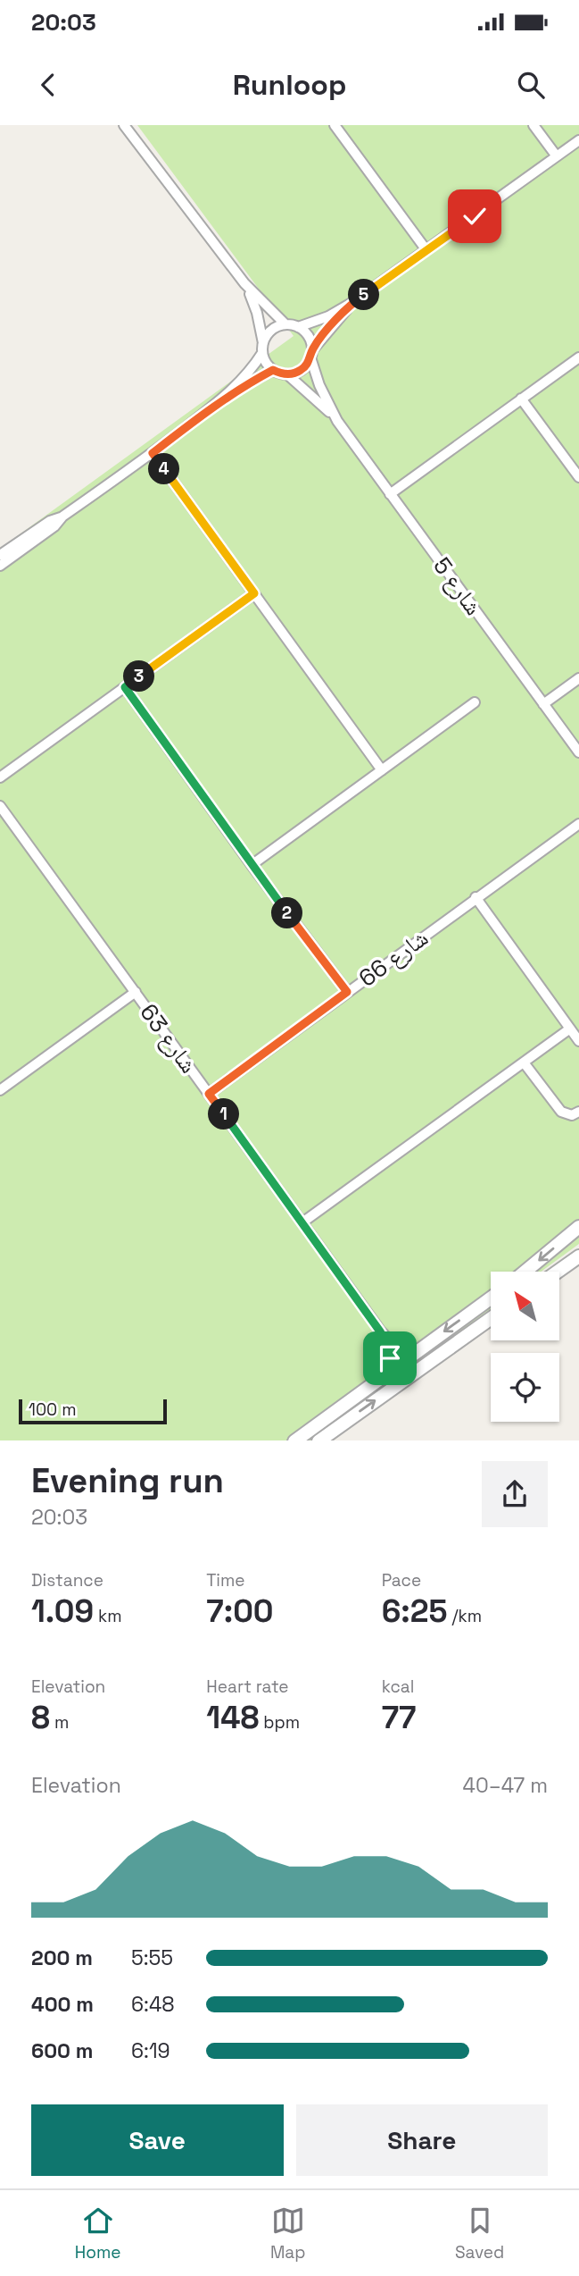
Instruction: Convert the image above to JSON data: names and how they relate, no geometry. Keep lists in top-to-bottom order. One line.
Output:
{"streets":{"street":["شارع 5","شارع 66","شارع 63"]},"crossings":[["شارع 66","شارع 63"]],"scale_bar":"100 m","north":"top left","page":{"status":"20:03","header":"Runloop","pins":["5","4","3","2","1"],"scale":"100 m","heading":["Evening run","20:03"],"stats":[["Distance","1.09 km"],["Time","7:00"],["Pace","6:25 /km"],["Elevation","8 m"],["Heart rate","148 bpm"],["kcal","77"]],"chart":["Elevation","40–47 m"],"list":[{"name":"200 m","note":"5:55"},{"name":"400 m","note":"6:48"},{"name":"600 m","note":"6:19"}],"buttons":["Save","Share"],"tabs":["Home","Map","Saved"]}}
